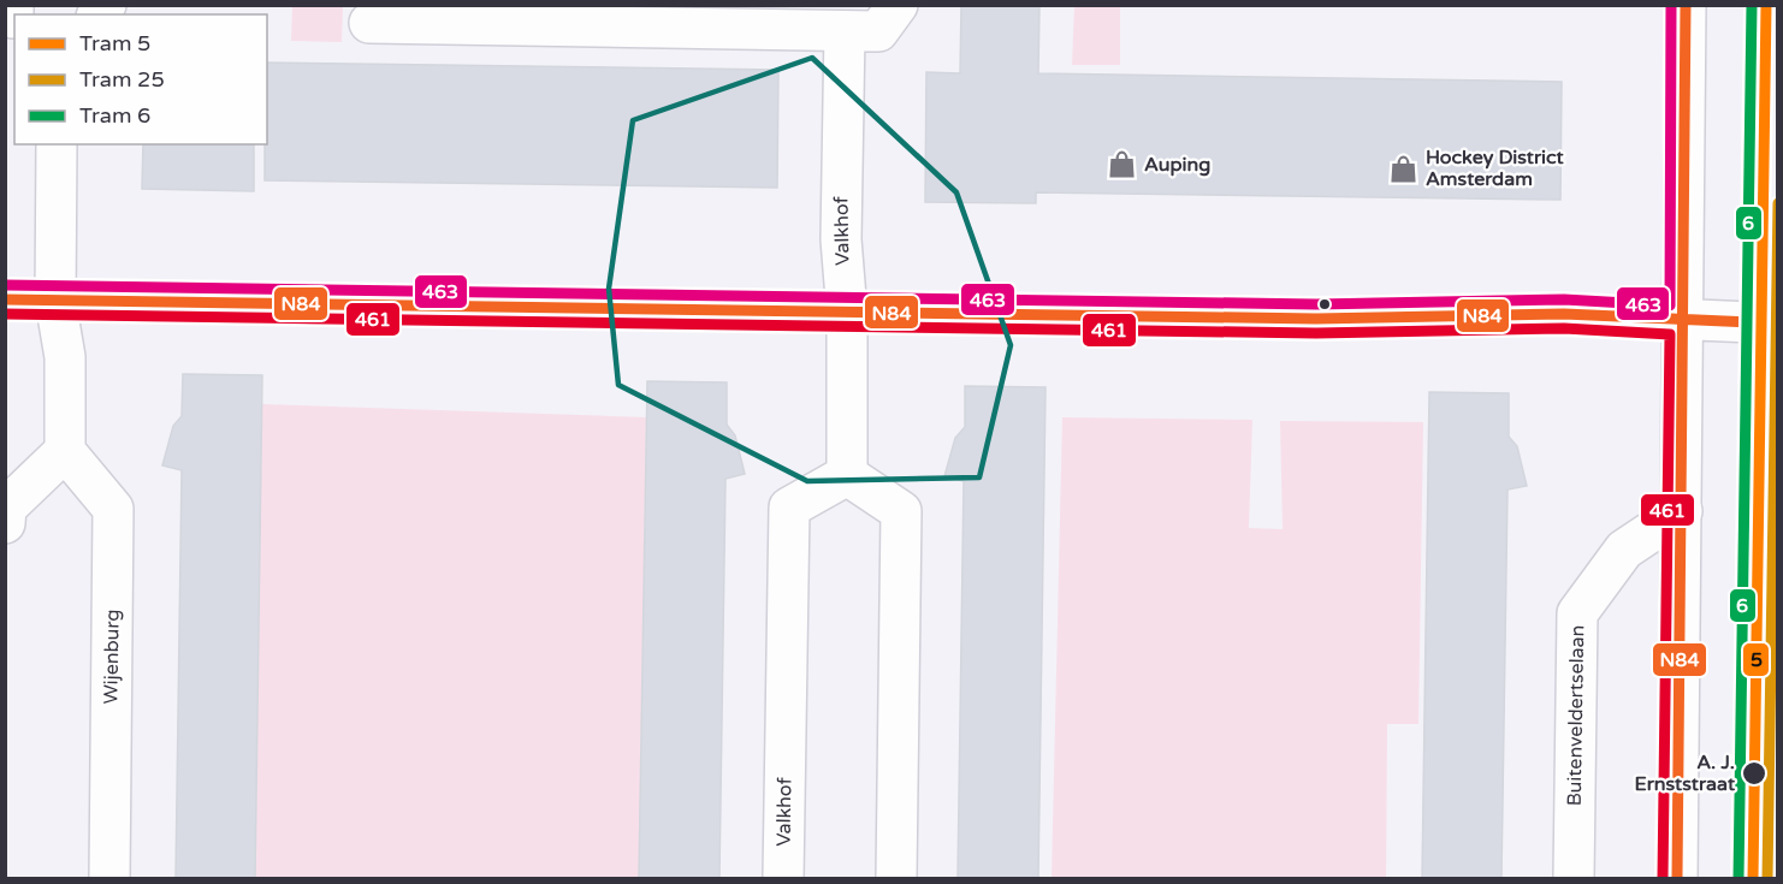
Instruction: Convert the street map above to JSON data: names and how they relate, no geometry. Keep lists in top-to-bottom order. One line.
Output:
{"streets":{"street":["Valkhof","Wijenburg","Buitenveldertselaan"]},"places":{"shop":["Auping","Hockey District Amsterdam"],"other":["A. J. Ernststraat"]},"lines":["tram line 5","tram line 6","transit line N84","transit line 463","tram line 25","transit line 461"],"legend":["Tram 5","Tram 25","Tram 6"]}
